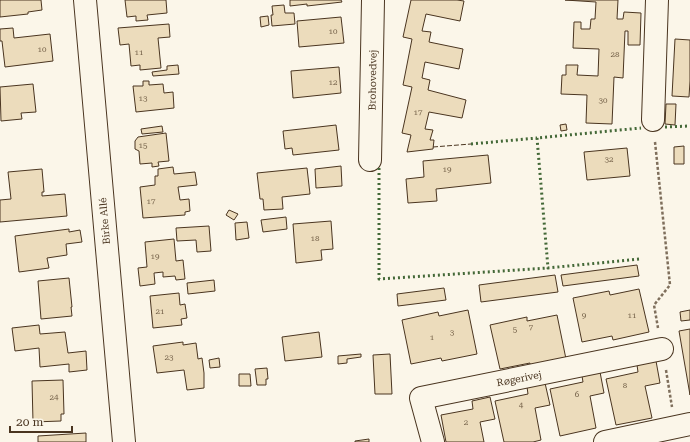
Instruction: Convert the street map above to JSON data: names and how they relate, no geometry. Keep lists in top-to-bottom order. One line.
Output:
{"streets":{"street":["Brohovedvej","Birke Allé","Røgerivej"]},"house_numbers":["10","10","11","28","12","13","30","17","15","32","19","17","18","19","21","9","11","7","5","3","1","23","8","6","24","4","2"],"scale_bar":"20 m"}
